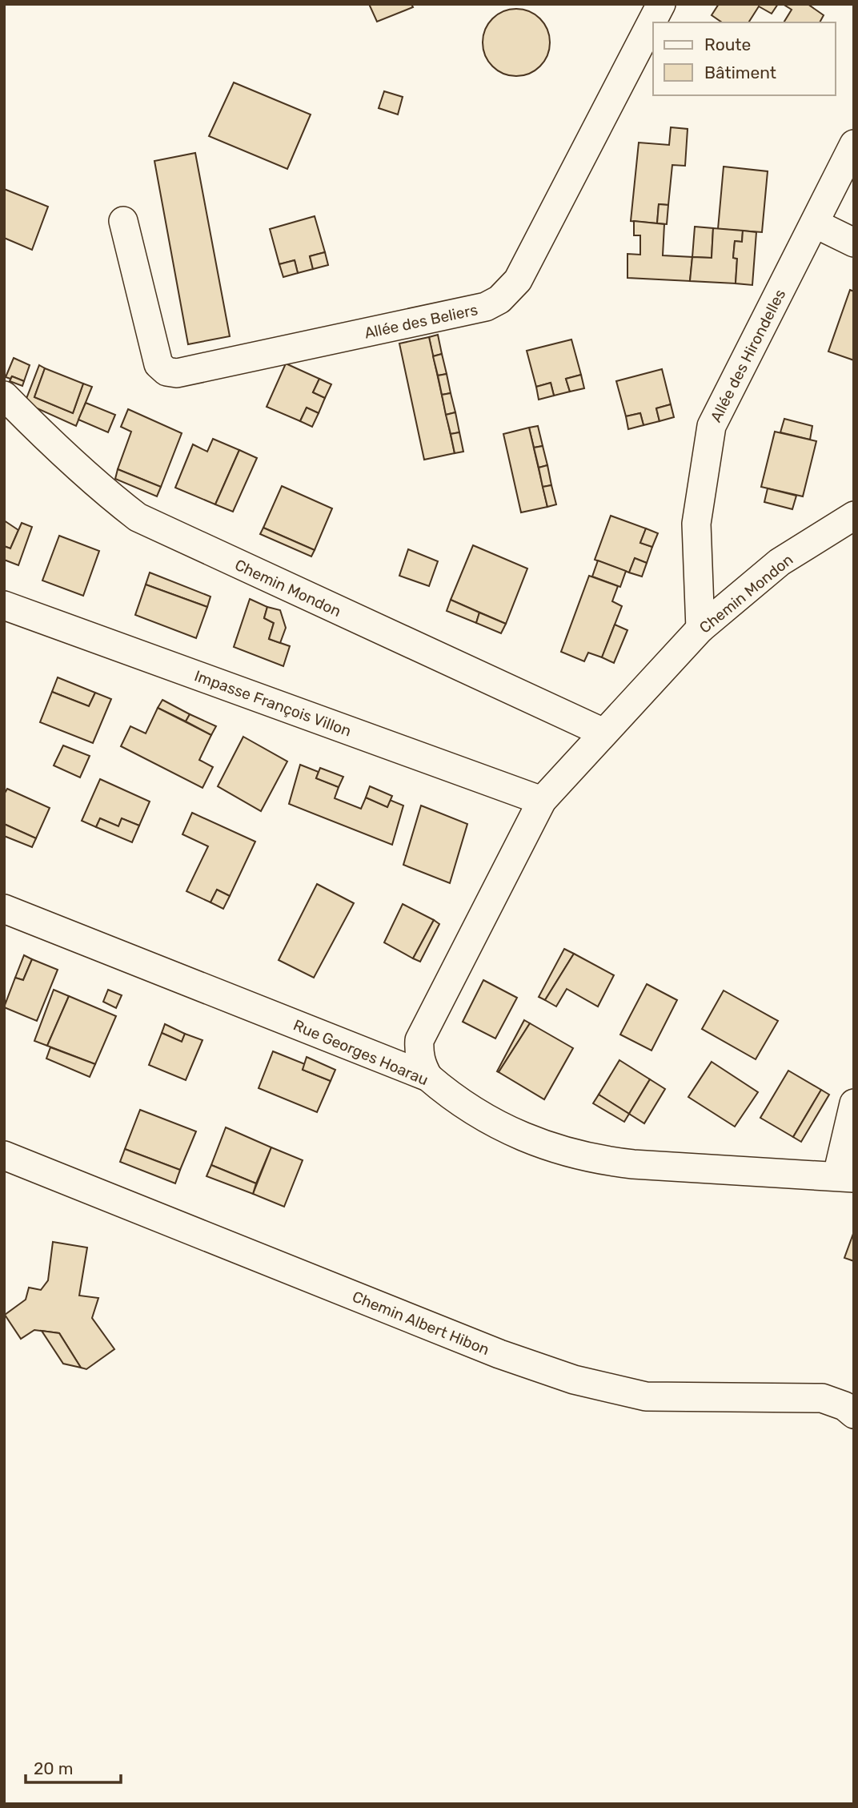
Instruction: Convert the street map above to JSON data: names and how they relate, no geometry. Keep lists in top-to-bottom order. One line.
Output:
{"streets":{"street":["Allée des Beliers","Allée des Hirondelles","Chemin Mondon","Impasse François Villon","Rue Georges Hoarau","Chemin Albert Hibon"]},"crossings":[["Allée des Hirondelles","Chemin Mondon"],["Chemin Mondon","Impasse François Villon"],["Chemin Mondon","Rue Georges Hoarau"]],"legend":["Route","Bâtiment"],"scale_bar":"20 m"}
